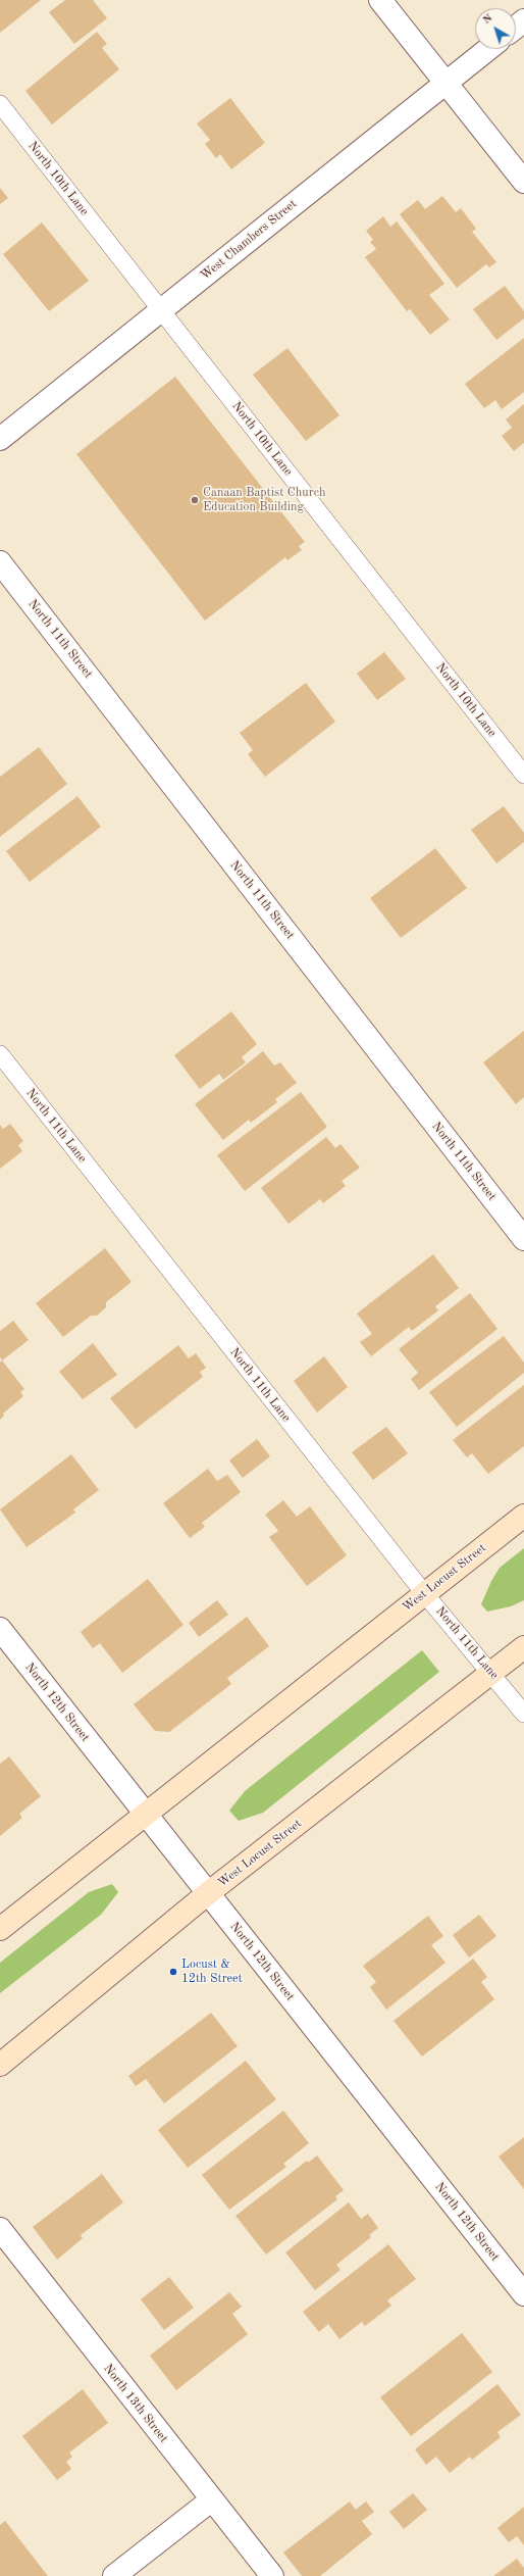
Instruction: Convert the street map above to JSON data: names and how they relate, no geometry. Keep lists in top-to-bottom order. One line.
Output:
{"streets":{"main road":["West Locust Street"],"street":["West Chambers Street","North 11th Street","North 12th Street","North 13th Street"],"lane":["North 10th Lane","North 11th Lane"]},"crossings":[["North 10th Lane","West Chambers Street"],["North 11th Lane","West Locust Street"],["West Locust Street","North 12th Street"]],"places":["Canaan Baptist Church Education Building","Locust & 12th Street"],"north":"top left"}
